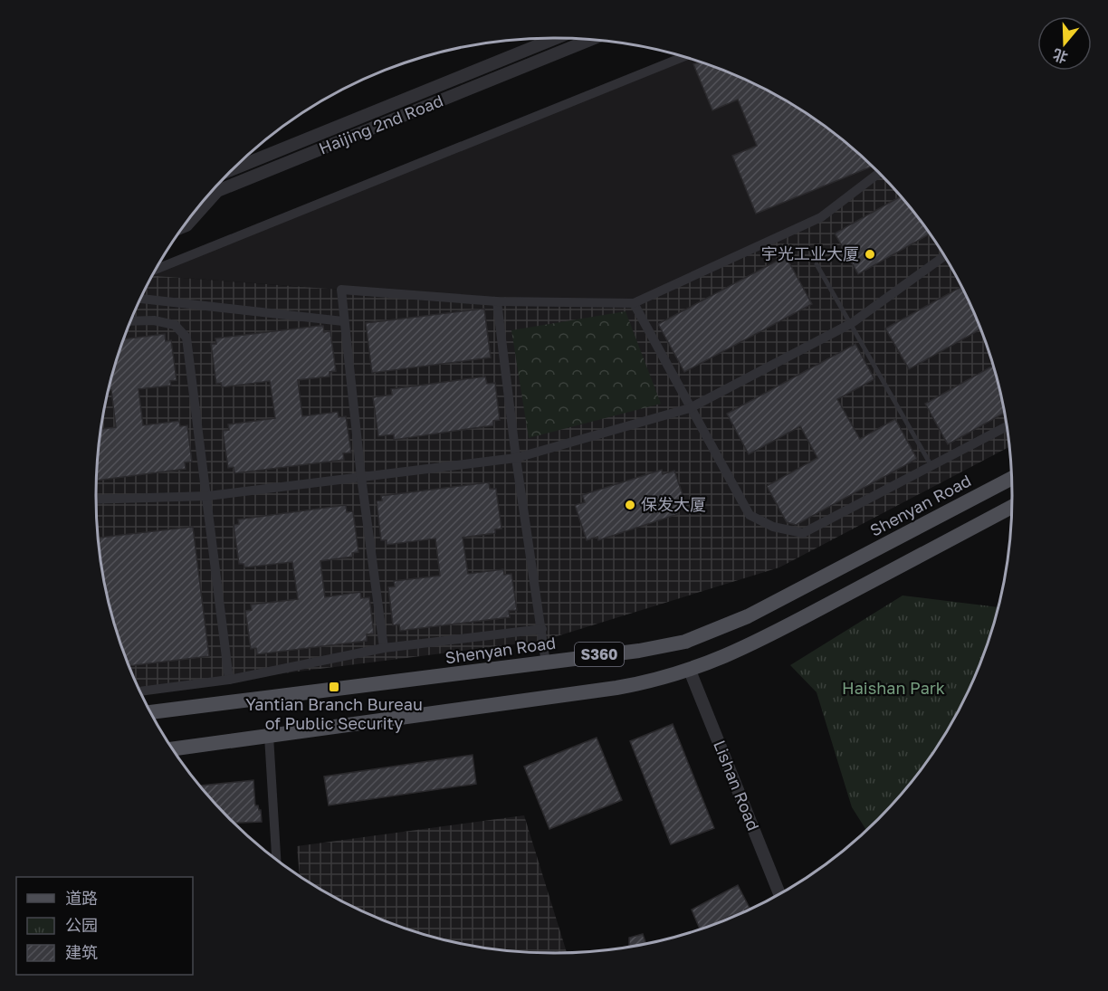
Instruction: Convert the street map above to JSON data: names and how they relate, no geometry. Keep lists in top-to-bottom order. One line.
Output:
{"streets":{"main road":["Shenyan Road","S360"],"street":["Haijing 2nd Road","Lishan Road"]},"crossings":[["S360","Lishan Road"]],"parks":["Haishan Park"],"places":{"other":["宇光工业大厦","保发大厦"],"transit":["Yantian Branch Bureau of Public Security"]},"legend":["道路","公园","建筑"],"north":"bottom"}
